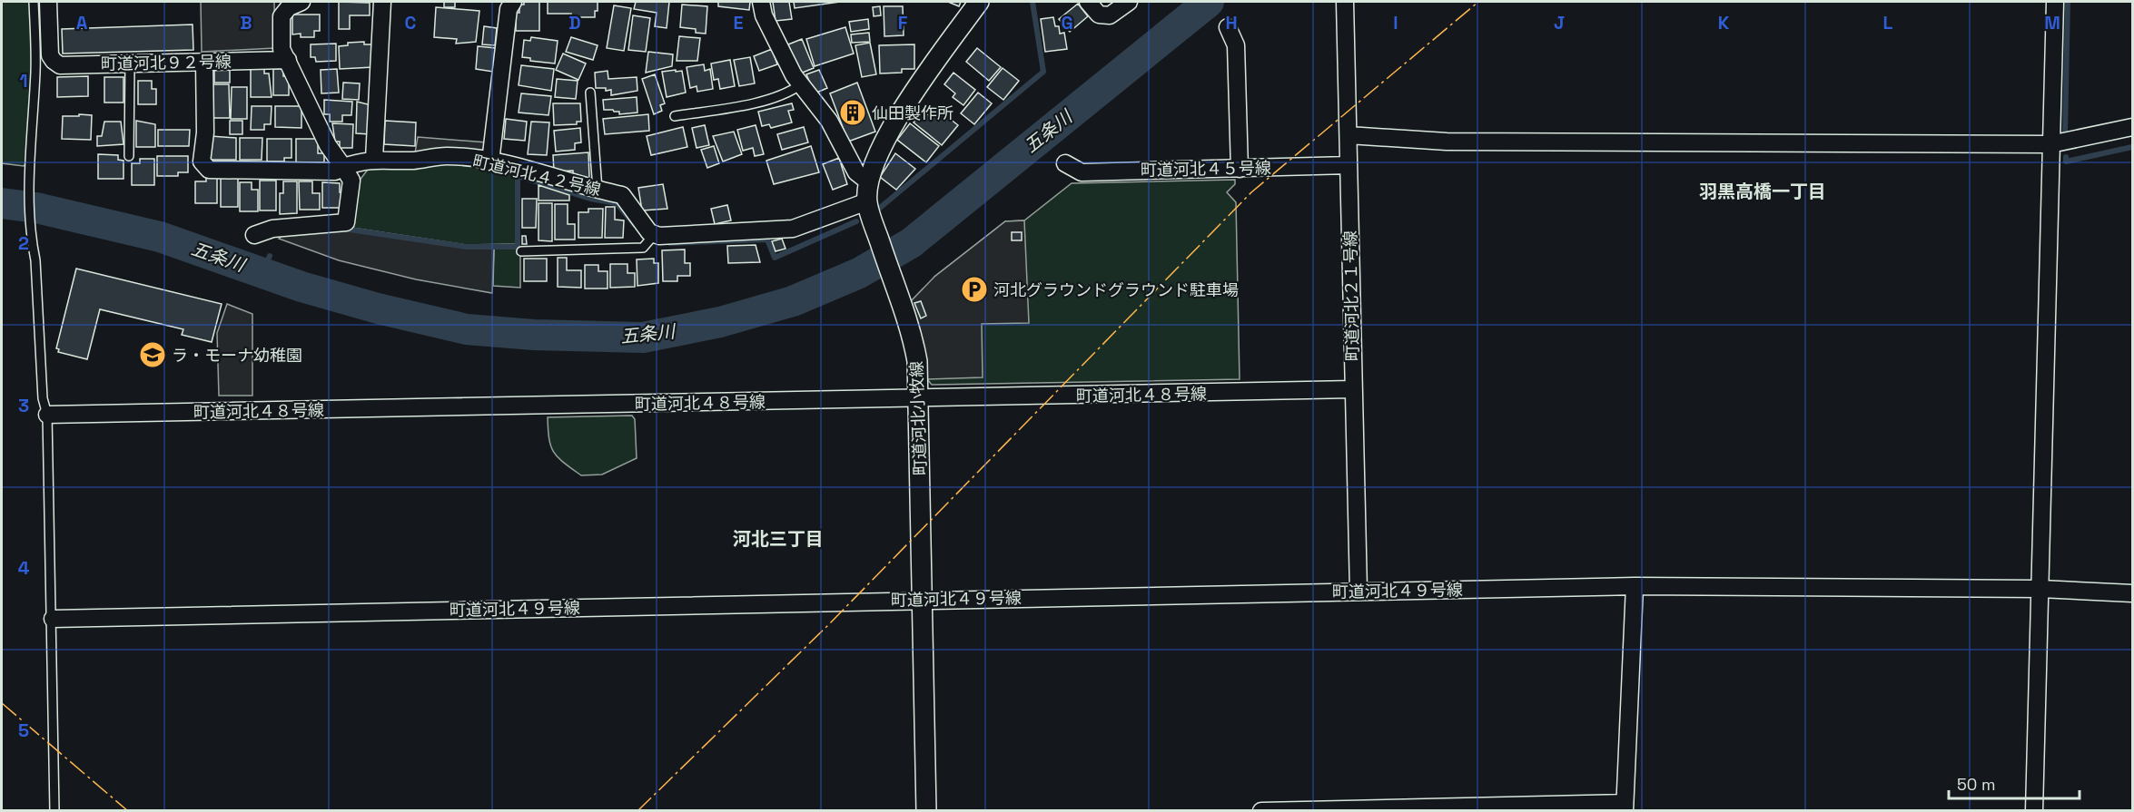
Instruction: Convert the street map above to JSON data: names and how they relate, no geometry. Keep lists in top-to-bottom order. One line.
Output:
{"streets":{"street":["町道河北９２号線","町道河北４５号線","町道河北４２号線","町道河北２１号線","町道河北４８号線","町道河北小牧線","町道河北４９号線"]},"crossings":[["町道河北９２号線","町道河北４２号線"],["町道河北４５号線","町道河北２１号線"],["町道河北２１号線","町道河北４８号線"],["町道河北２１号線","町道河北４９号線"],["町道河北４８号線","町道河北小牧線"],["町道河北小牧線","町道河北４９号線"]],"districts":["羽黒高橋一丁目","河北三丁目"],"water":["五条川"],"places":{"building":["仙田製作所"],"parking":["河北グラウンドグラウンド駐車場"],"school or university":["ラ・モーナ幼稚園"]},"scale_bar":"50 m","grid":{"columns":["A","B","C","D","E","F","G","H","I","J","K","L","M"],"rows":["1","2","3","4","5"]}}
